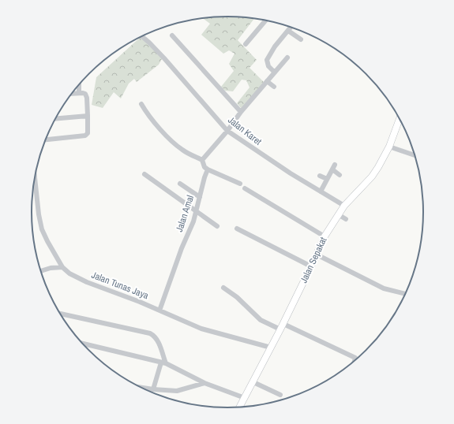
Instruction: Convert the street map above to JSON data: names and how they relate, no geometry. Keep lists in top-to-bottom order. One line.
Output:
{"streets":{"main road":["Jalan Sepakat"],"street":["Jalan Karet","Jalan Amal","Jalan Tunas Jaya"]},"crossings":[["Jalan Karet","Jalan Sepakat"],["Jalan Amal","Jalan Tunas Jaya"],["Jalan Sepakat","Jalan Tunas Jaya"]]}
